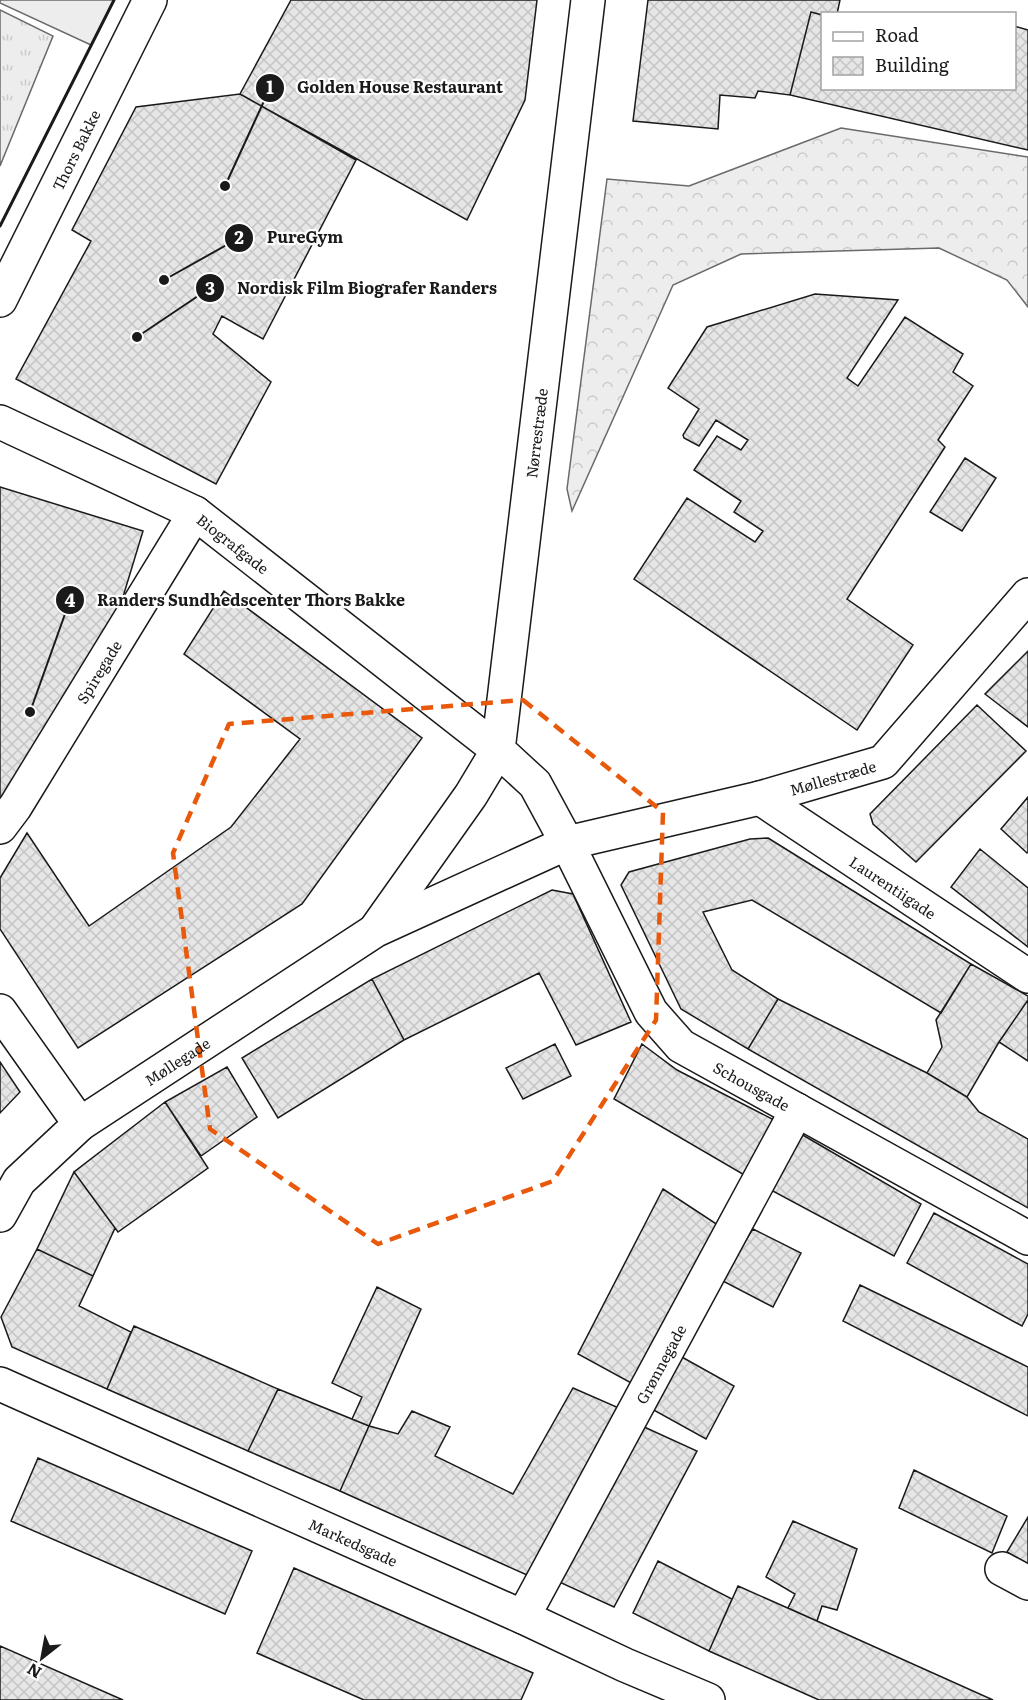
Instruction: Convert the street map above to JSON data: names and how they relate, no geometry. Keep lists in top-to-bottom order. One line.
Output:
{"streets":{"street":["Thors Bakke","Nørrestræde","Biografgade","Spiregade","Møllestræde","Laurentiigade","Møllegade","Schousgade","Grønnegade","Markedsgade"]},"crossings":[["Nørrestræde","Biografgade"],["Nørrestræde","Møllegade"],["Biografgade","Spiregade"],["Biografgade","Møllegade"],["Møllestræde","Laurentiigade"],["Møllestræde","Møllegade"],["Møllestræde","Schousgade"],["Møllegade","Schousgade"],["Schousgade","Grønnegade"],["Grønnegade","Markedsgade"]],"places":["Golden House Restaurant","PureGym","Nordisk Film Biografer Randers","Randers Sundhedscenter Thors Bakke"],"legend":["Road","Building"],"north":"bottom left"}
